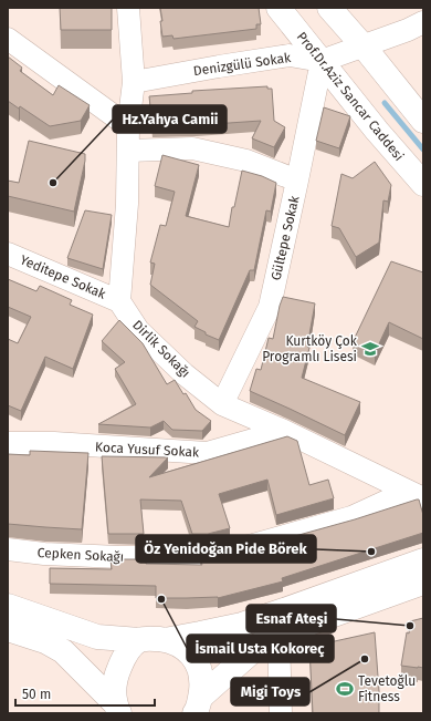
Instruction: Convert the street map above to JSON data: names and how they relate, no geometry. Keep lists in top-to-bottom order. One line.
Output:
{"streets":{"main road":["Prof.Dr.Aziz Sancar Caddesi"],"street":["Denizgülü Sokak","Gültepe Sokak","Yeditepe Sokak","Dirlik Sokağı","Koca Yusuf Sokak","Cepken Sokağı"]},"crossings":[["Denizgülü Sokak","Prof.Dr.Aziz Sancar Caddesi"],["Gültepe Sokak","Dirlik Sokağı"],["Yeditepe Sokak","Dirlik Sokağı"],["Dirlik Sokağı","Koca Yusuf Sokak"],["Dirlik Sokağı","Cepken Sokağı"]],"places":{"other":["Hz.Yahya Camii","Öz Yenidoğan Pide Börek","İsmail Usta Kokoreç","Esnaf Ateşi","Migi Toys"],"school or university":["Kurtköy Çok Programlı Lisesi"],"sports":["Tevetoğlu Fitness"]},"scale_bar":"50 m"}
